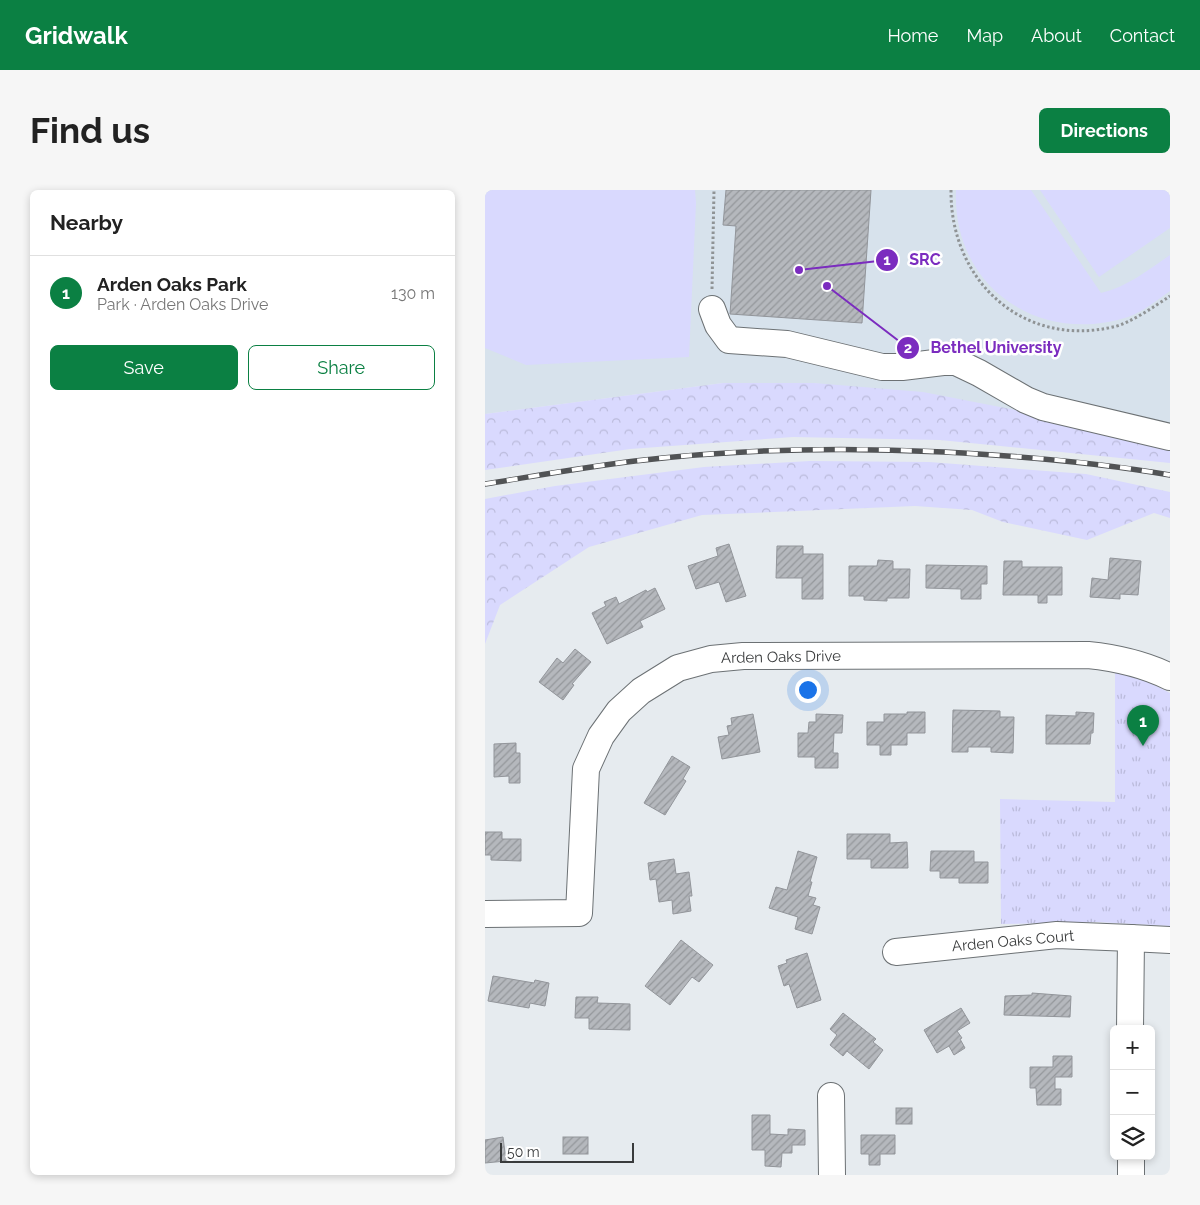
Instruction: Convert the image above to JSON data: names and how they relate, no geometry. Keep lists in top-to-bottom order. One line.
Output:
{"streets":{"street":["Arden Oaks Drive","Arden Oaks Court"]},"places":["SRC","Bethel University"],"scale_bar":"50 m","page":{"header":"Gridwalk","nav":["Home","Map","About","Contact"],"buttons":["Directions",["Save","Share"]],"title":"Find us","heading":"Nearby","list":[{"mark":"1","name":"Arden Oaks Park","note":"Park · Arden Oaks Drive","value":"130 m"}],"pins":"1","map_buttons":["+","−"],"scale":"50 m"}}
